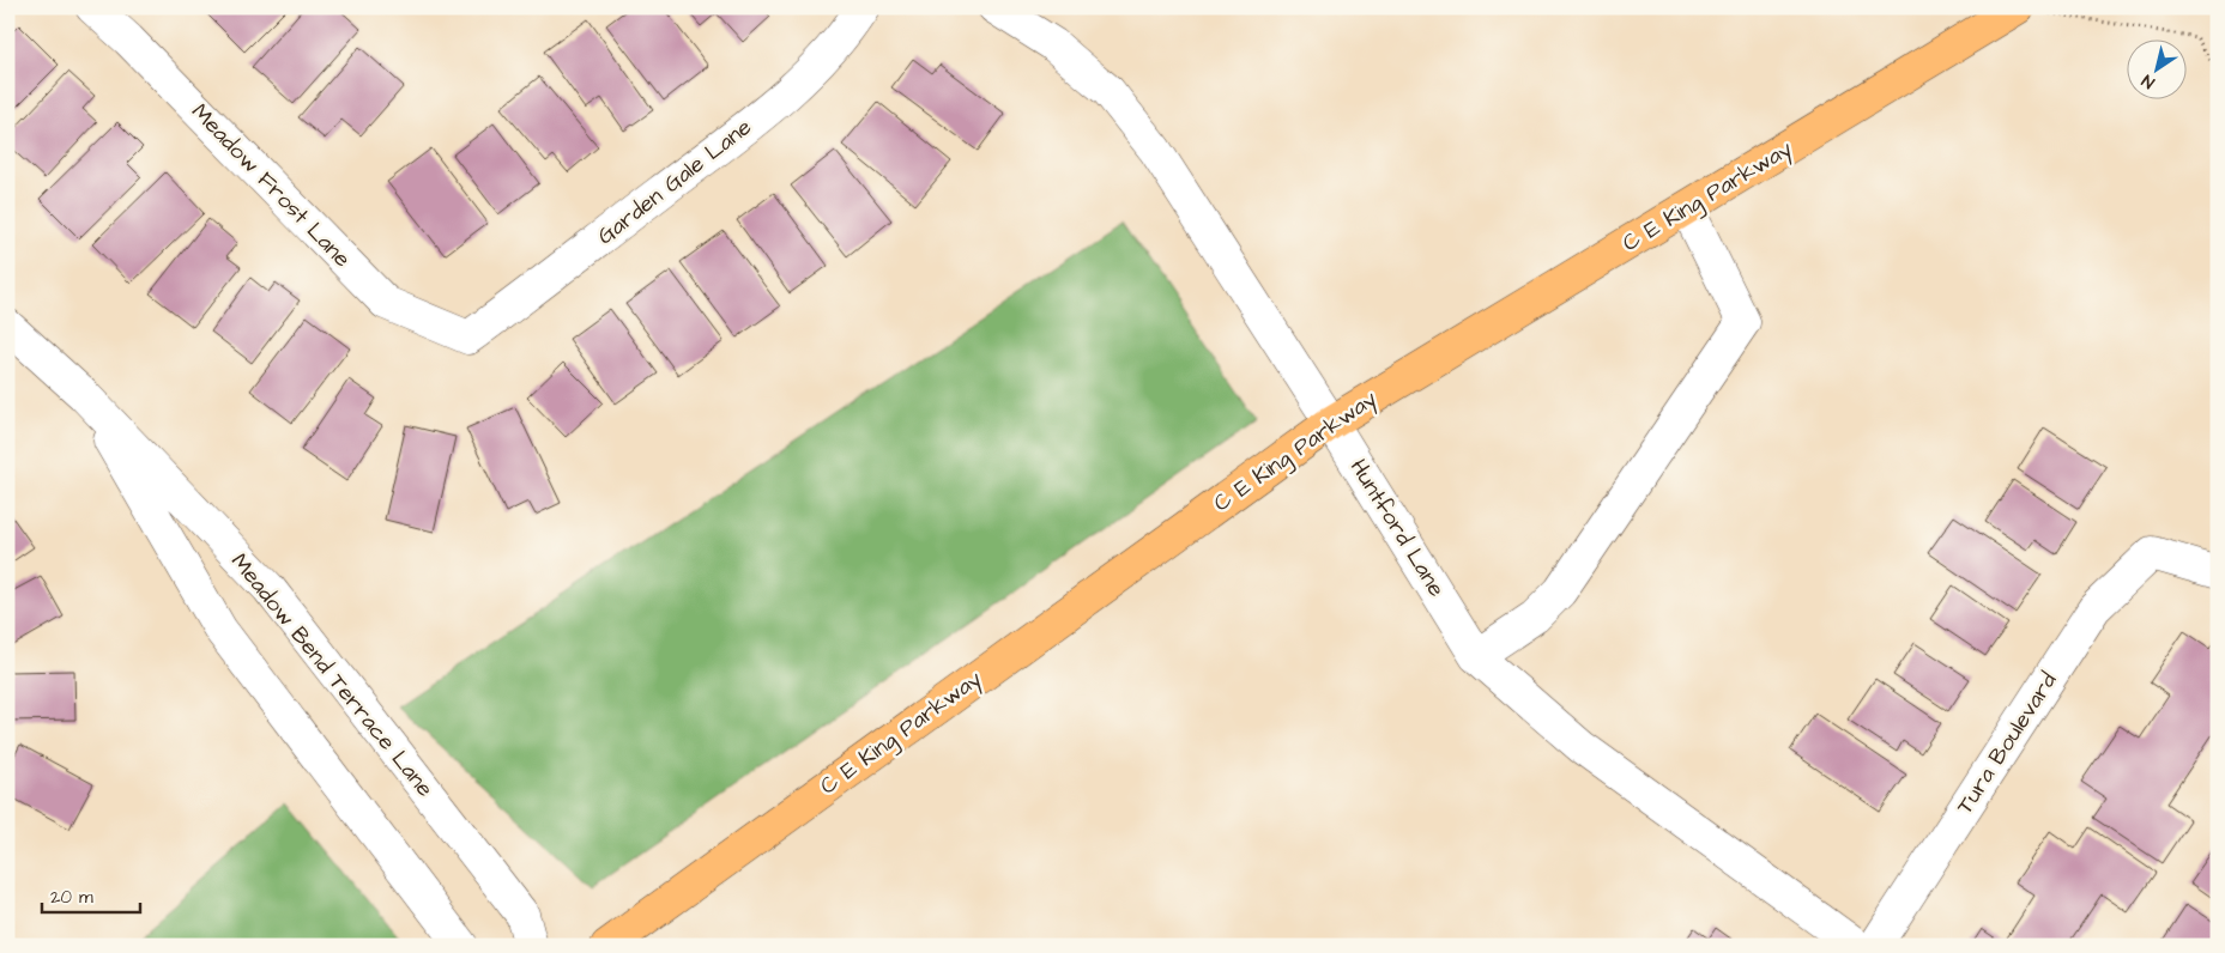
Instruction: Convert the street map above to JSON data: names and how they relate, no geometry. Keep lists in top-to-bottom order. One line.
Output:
{"streets":{"main road":["C E King Parkway"],"street":["Garden Gale Lane","Meadow Frost Lane","Huntford Lane","Meadow Bend Terrace Lane","Tura Boulevard"]},"crossings":[["Garden Gale Lane","Meadow Frost Lane"],["C E King Parkway","Huntford Lane"]],"scale_bar":"20 m","north":"bottom left"}
